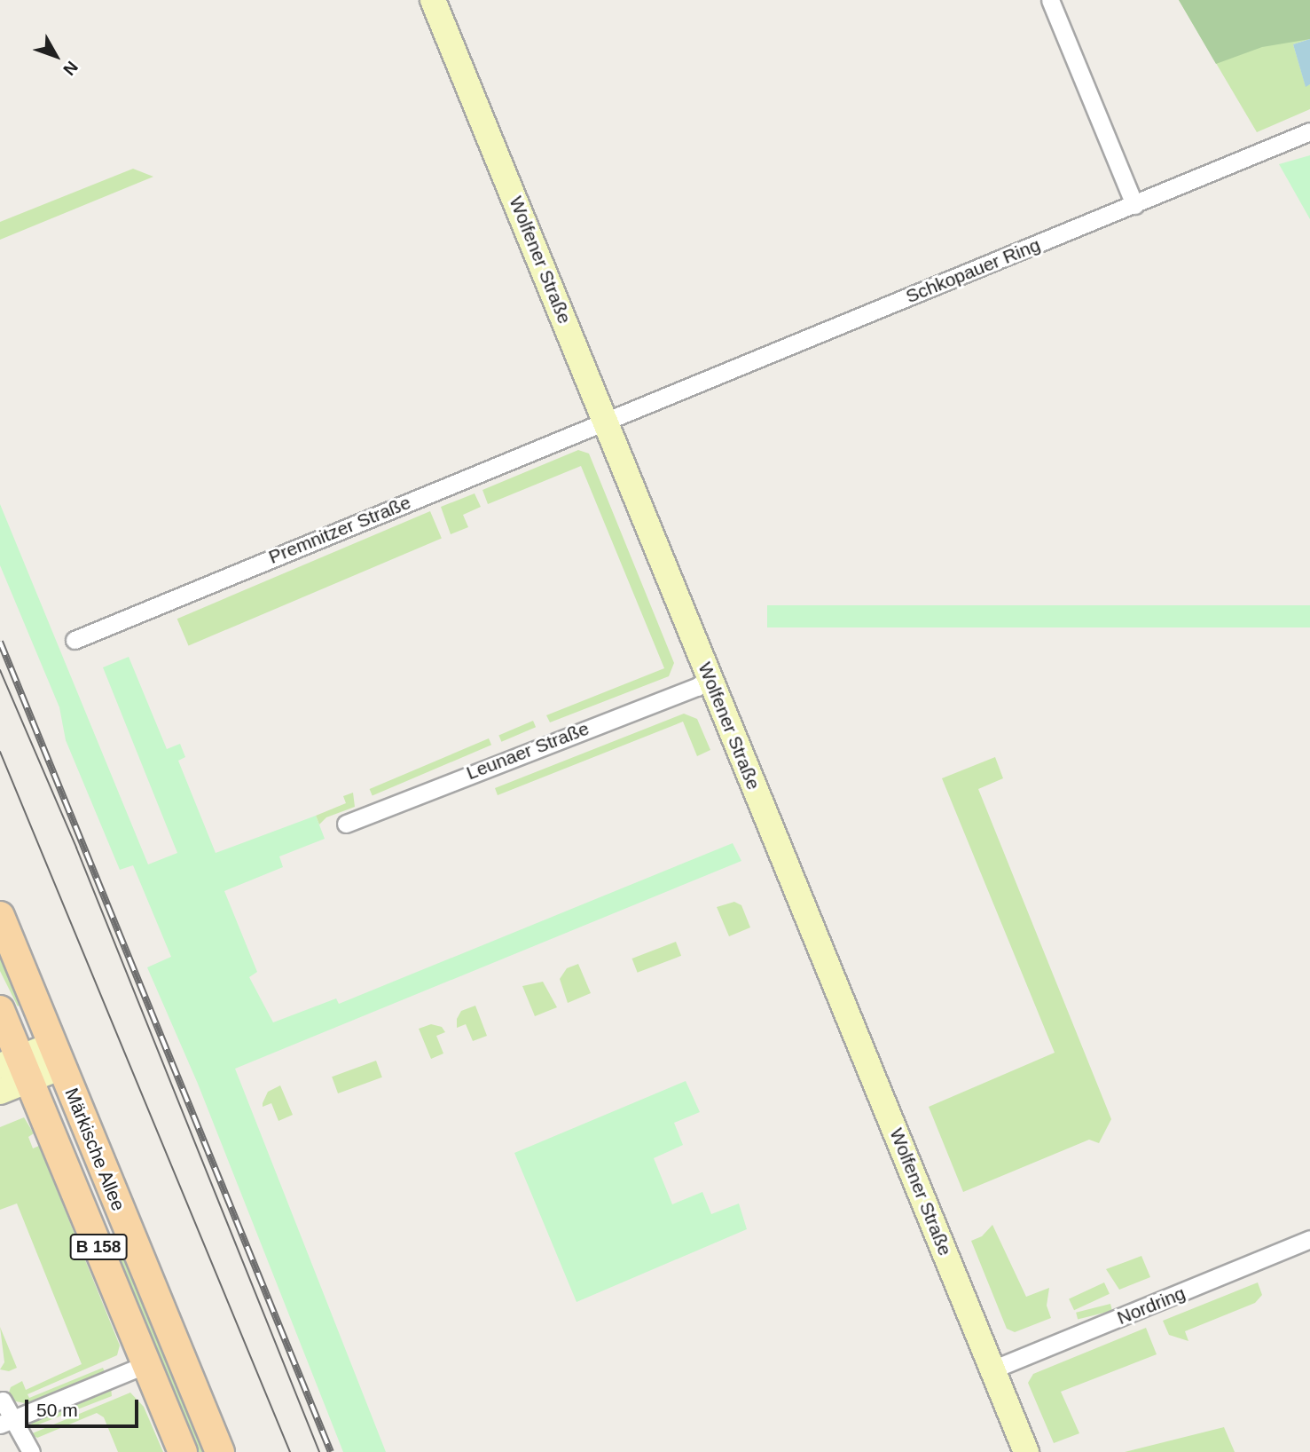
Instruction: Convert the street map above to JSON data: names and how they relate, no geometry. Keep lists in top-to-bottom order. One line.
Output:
{"streets":{"main road":["Märkische Allee","B 158"],"street":["Wolfener Straße","Schkopauer Ring","Premnitzer Straße","Leunaer Straße","Nordring"]},"crossings":[["Wolfener Straße","Schkopauer Ring"],["Wolfener Straße","Premnitzer Straße"],["Wolfener Straße","Leunaer Straße"],["Wolfener Straße","Nordring"],["Schkopauer Ring","Premnitzer Straße"]],"scale_bar":"50 m","north":"bottom right"}
